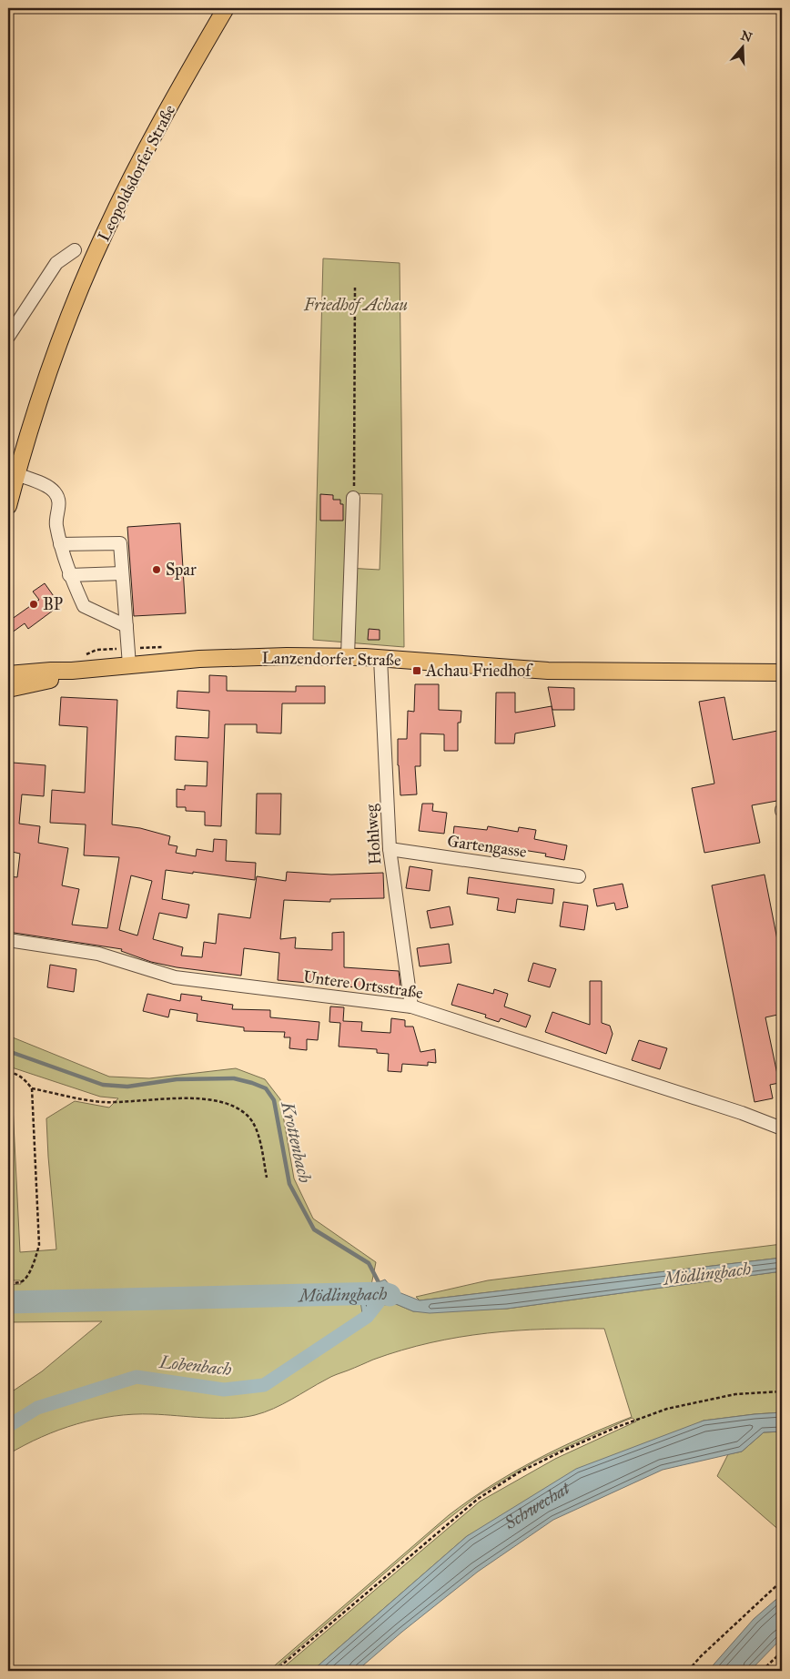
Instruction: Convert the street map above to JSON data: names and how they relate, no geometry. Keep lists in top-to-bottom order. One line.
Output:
{"streets":{"main road":["Leopoldsdorfer Straße","Lanzendorfer Straße"],"street":["Hohlweg","Gartengasse","Untere Ortsstraße"]},"crossings":[["Lanzendorfer Straße","Hohlweg"],["Hohlweg","Gartengasse"],["Hohlweg","Untere Ortsstraße"]],"water":["Krottenbach","Mödlingbach","Lobenbach","Schwechat"],"parks":["Friedhof Achau"],"places":{"other":["Spar","BP"],"transit":["Achau Friedhof"]},"north":"top"}
